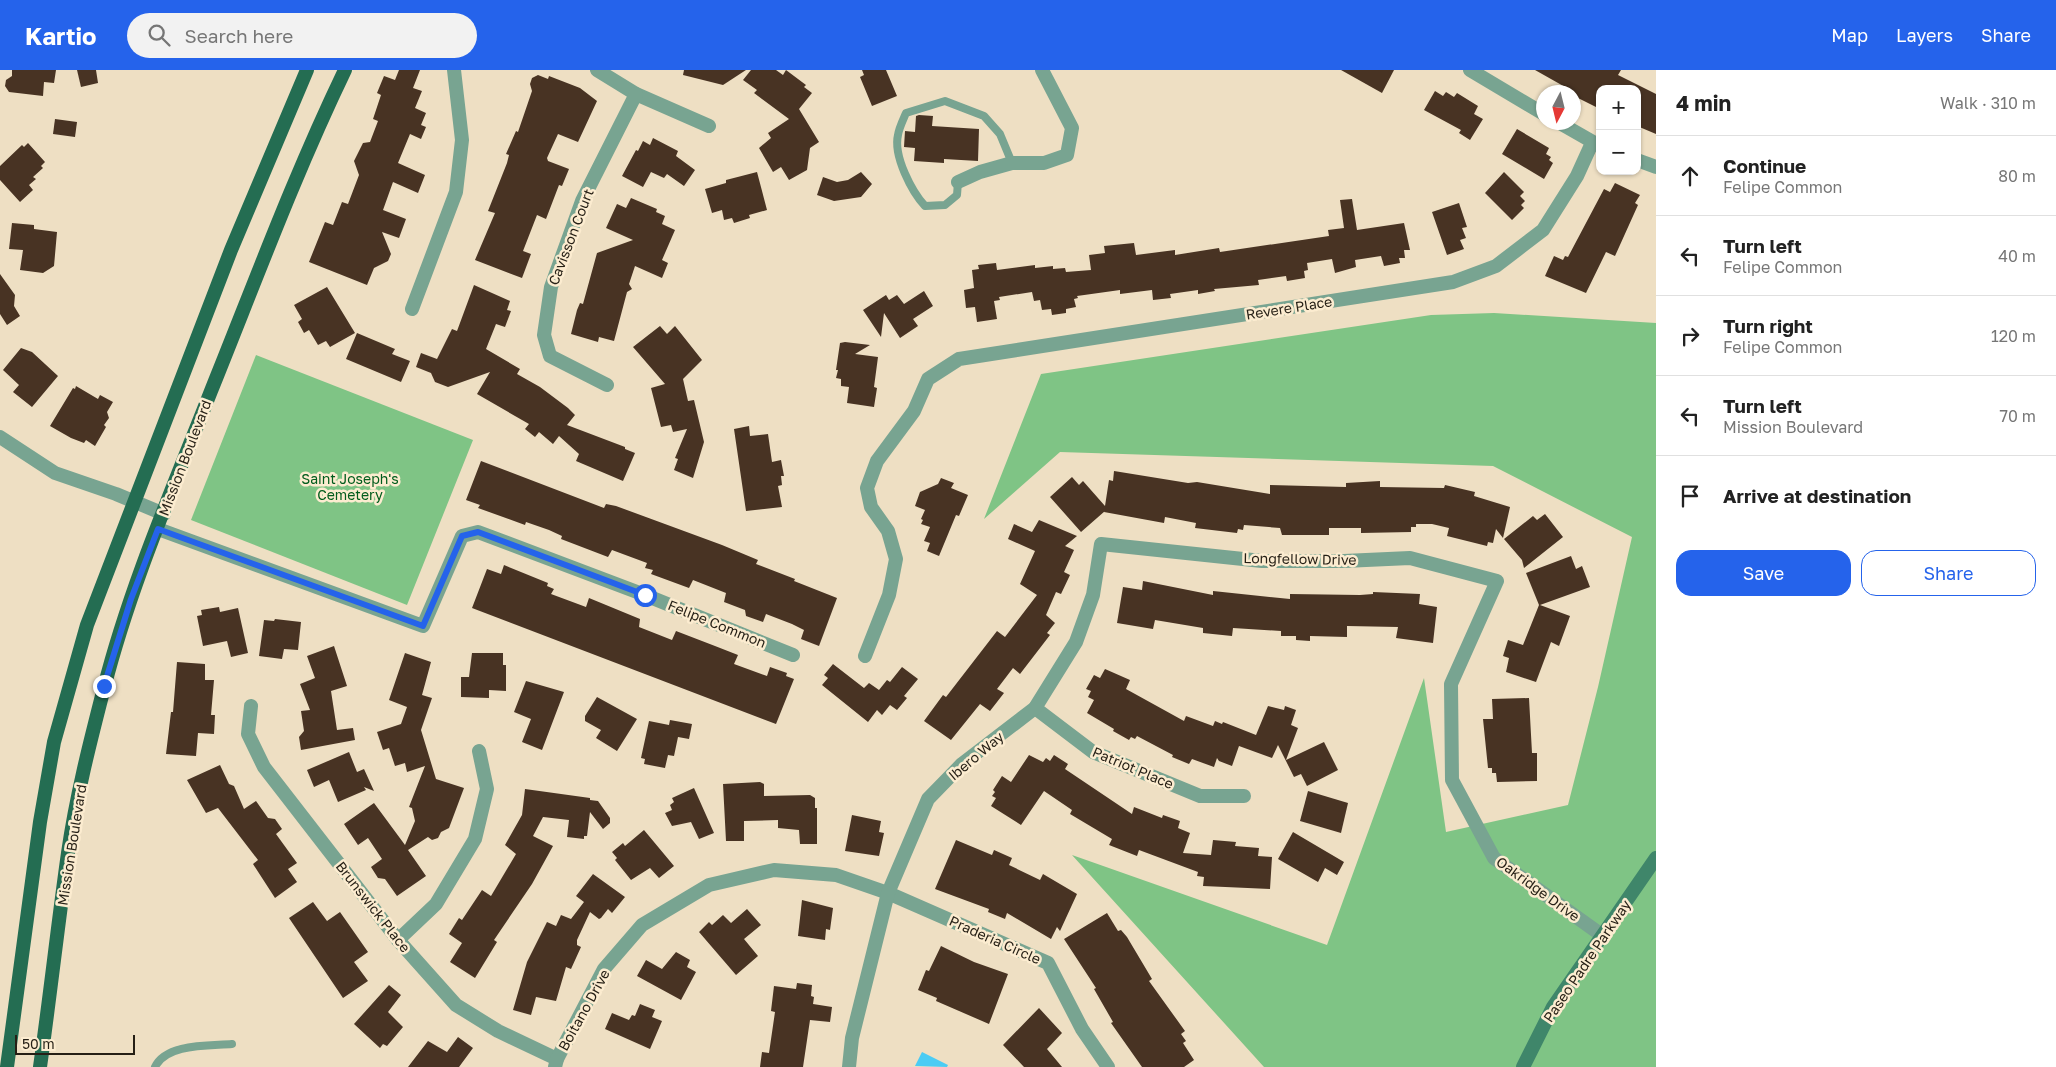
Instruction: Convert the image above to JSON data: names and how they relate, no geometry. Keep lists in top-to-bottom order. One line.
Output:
{"streets":{"main road":["Mission Boulevard","Paseo Padre Parkway"],"street":["Cavisson Court","Revere Place","Longfellow Drive","Felipe Common","Ibero Way","Patriot Place","Oakridge Drive","Brunswick Place","Praderia Circle","Boitano Drive"]},"crossings":[["Mission Boulevard","Felipe Common"],["Longfellow Drive","Ibero Way"],["Longfellow Drive","Oakridge Drive"],["Ibero Way","Patriot Place"],["Ibero Way","Praderia Circle"],["Ibero Way","Boitano Drive"],["Oakridge Drive","Paseo Padre Parkway"],["Brunswick Place","Boitano Drive"],["Praderia Circle","Boitano Drive"]],"parks":["Saint Joseph's Cemetery"],"scale_bar":"50 m","north":"bottom","page":{"header":"Kartio","search":"Search here","nav":["Map","Layers","Share"],"heading":["4 min","Walk · 310 m"],"map_buttons":["+","−"],"list":[["Continue","Felipe Common","80 m"],["Turn left","Felipe Common","40 m"],["Turn right","Felipe Common","120 m"],["Turn left","Mission Boulevard","70 m"],"Arrive at destination"],"buttons":["Save","Share"],"scale":"50 m"}}
